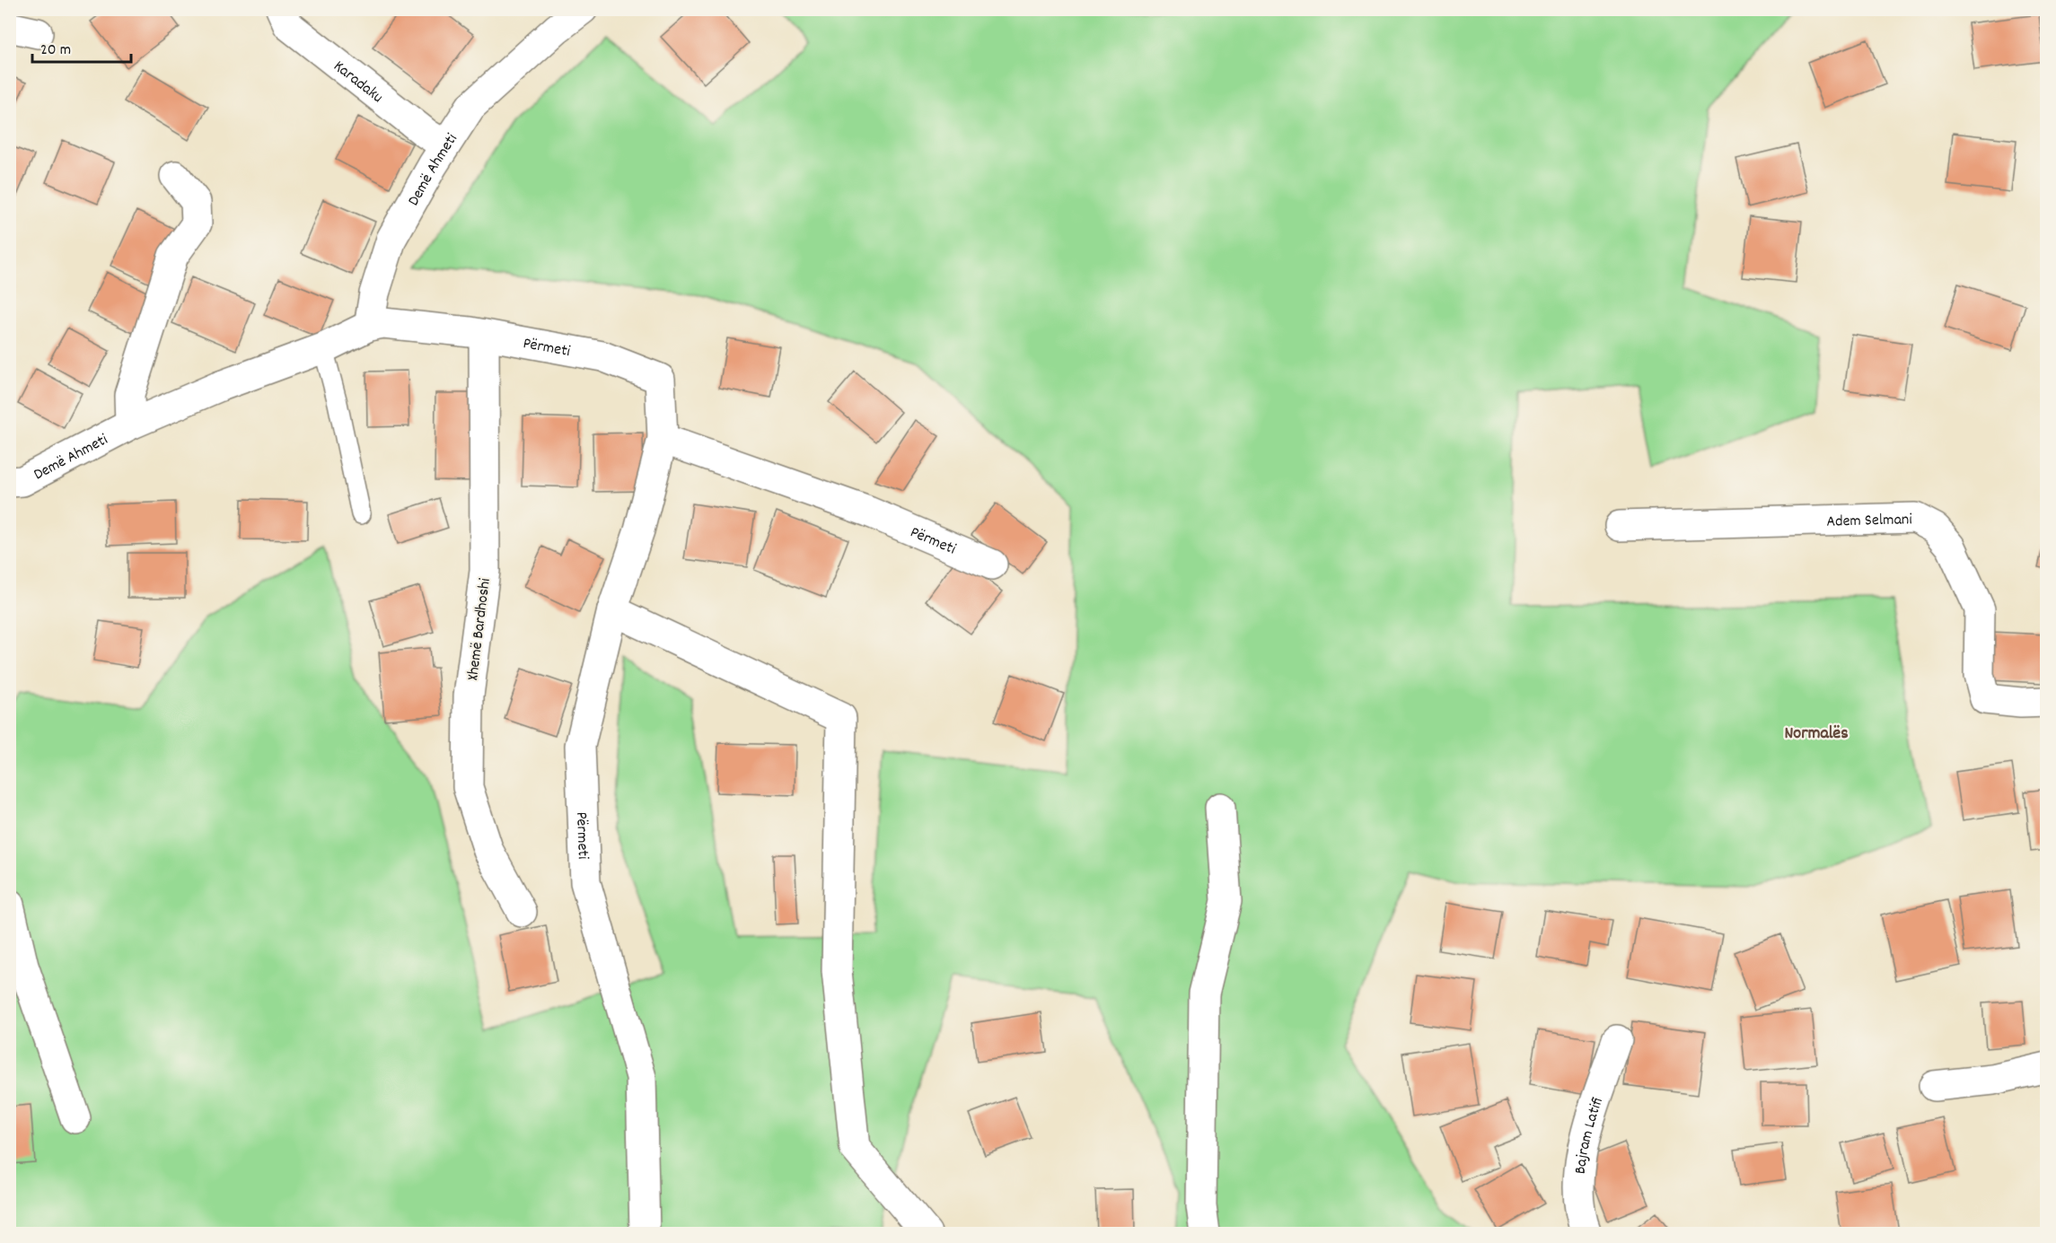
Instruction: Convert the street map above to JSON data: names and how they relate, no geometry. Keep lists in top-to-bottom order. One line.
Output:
{"streets":{"street":["Karadaku","Demë Ahmeti","Përmeti","Adem Selmani","Xhemë Bardhoshi","Bajram Latifi"]},"crossings":[["Karadaku","Demë Ahmeti"],["Demë Ahmeti","Përmeti"],["Përmeti","Xhemë Bardhoshi"]],"districts":["Normalës"],"scale_bar":"20 m"}
